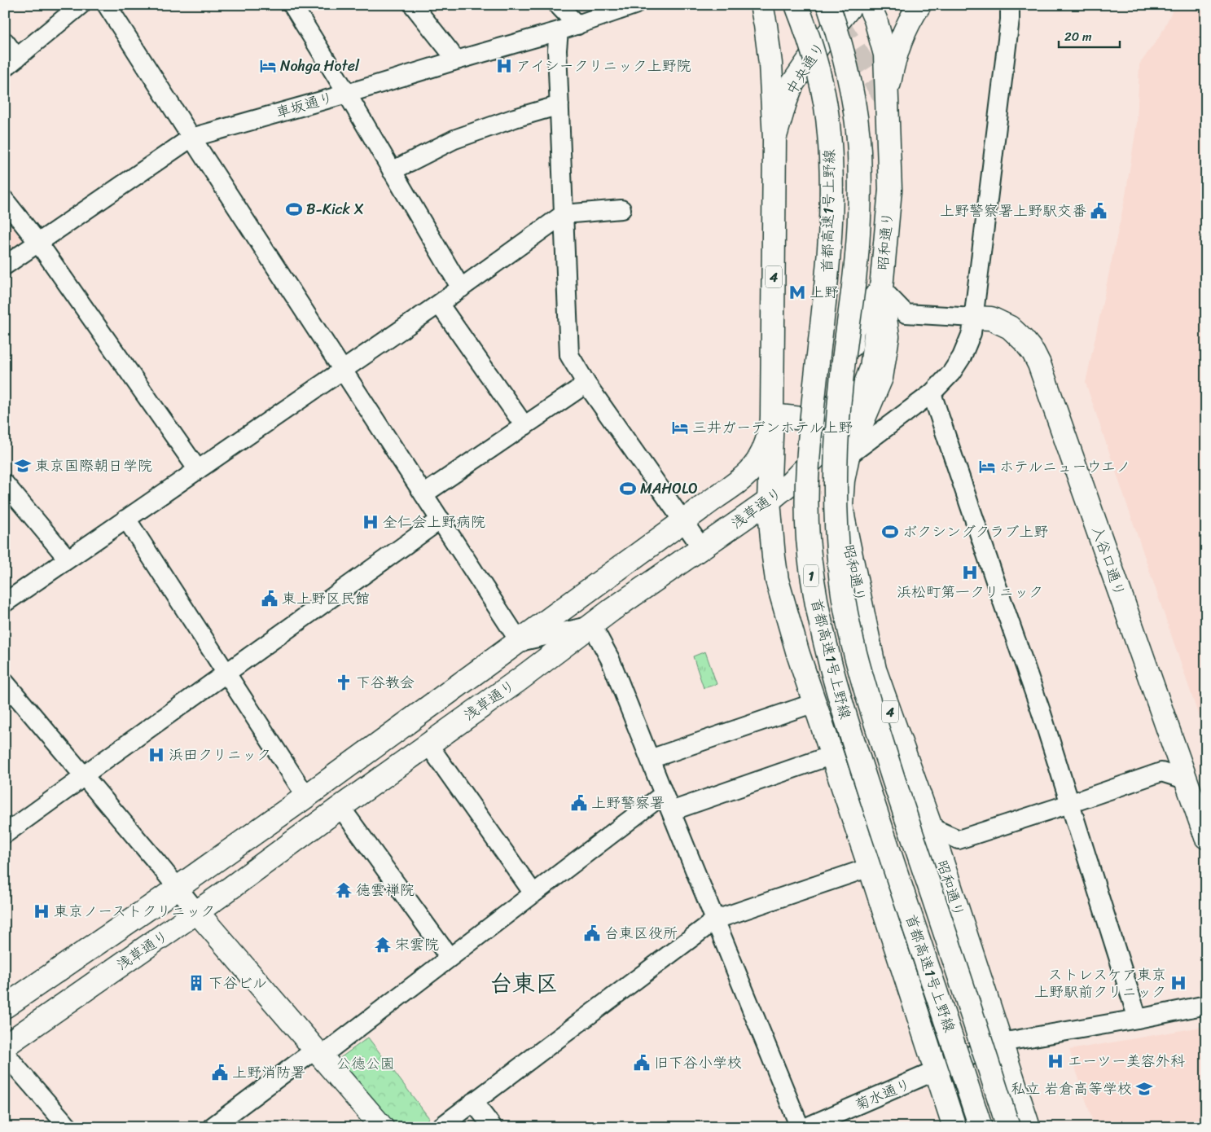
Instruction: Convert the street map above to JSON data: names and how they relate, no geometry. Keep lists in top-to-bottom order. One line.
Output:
{"streets":{"main road":["中央通り","首都高速1号上野線","昭和通り","4","浅草通り","入谷口通り","1"],"street":["車坂通り","菊水通り"]},"crossings":[["中央通り","4"],["昭和通り","浅草通り"],["昭和通り","菊水通り"],["4","浅草通り"],["4","菊水通り"]],"districts":["台東区"],"parks":["公徳公園"],"places":{"hotel":["Nohga Hotel","三井ガーデンホテル上野","ホテルニューウエノ"],"hospital":["アイシークリニック上野院","全仁会上野病院","浜松町第一クリニック","浜田クリニック","東京ノーストクリニック","ストレスケア東京 上野駅前クリニック","エーツー美容外科"],"sports":["B-Kick X","MAHOLO","ボクシングクラブ上野"],"public building":["上野警察署上野駅交番","東上野区民館","上野警察署","台東区役所","旧下谷小学校","上野消防署"],"metro station":["上野"],"school or university":["東京国際朝日学院","私立 岩倉高等学校"],"church":["下谷教会"],"temple":["徳雲禅院","宋雲院"],"building":["下谷ビル"]},"scale_bar":"20 m"}
